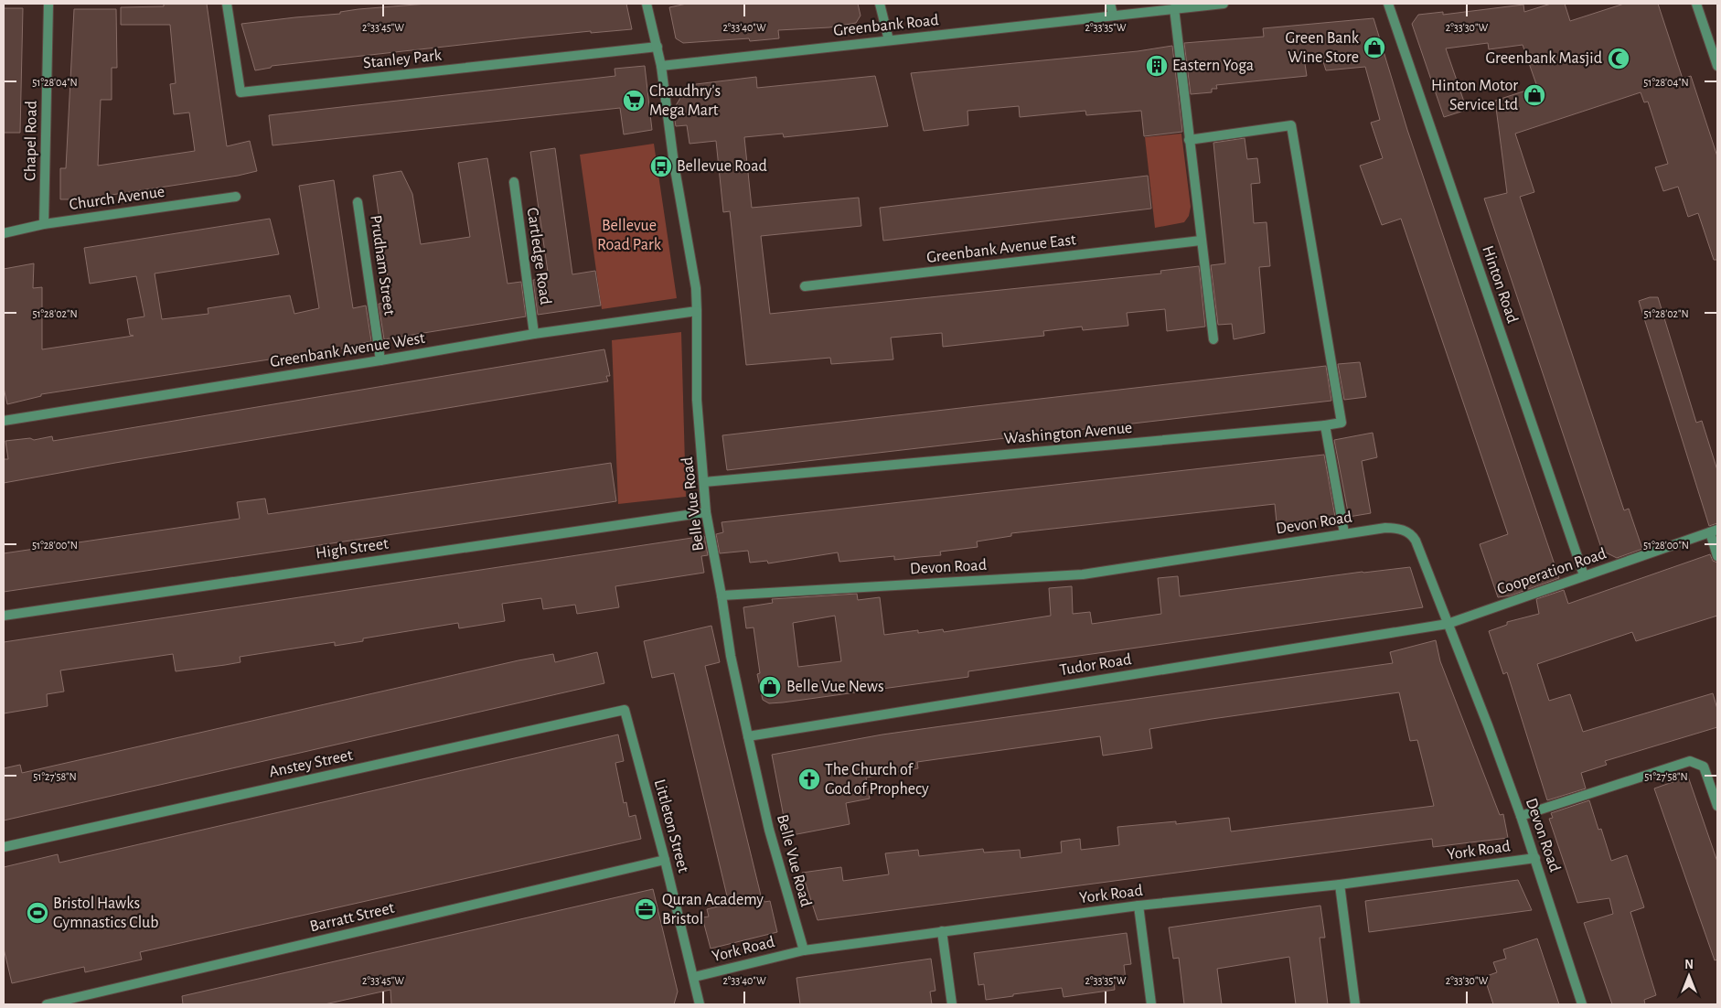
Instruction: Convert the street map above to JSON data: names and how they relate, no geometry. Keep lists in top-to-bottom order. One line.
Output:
{"streets":{"street":["Greenbank Road","Stanley Park","Chapel Road","Church Avenue","Greenbank Avenue East","Cartledge Road","Prudham Street","Hinton Road","Greenbank Avenue West","Washington Avenue","Belle Vue Road","Devon Road","High Street","Cooperation Road","Tudor Road","Anstey Street","Littleton Street","York Road","Barratt Street"]},"crossings":[["Greenbank Road","Belle Vue Road"],["Stanley Park","Belle Vue Road"],["Chapel Road","Church Avenue"],["Cartledge Road","Greenbank Avenue West"],["Prudham Street","Greenbank Avenue West"],["Hinton Road","Cooperation Road"],["Greenbank Avenue West","Belle Vue Road"],["Washington Avenue","Belle Vue Road"],["Belle Vue Road","Devon Road"],["Belle Vue Road","High Street"],["Belle Vue Road","Tudor Road"],["Belle Vue Road","York Road"],["Devon Road","Cooperation Road"],["Devon Road","Tudor Road"],["Devon Road","York Road"],["Cooperation Road","Tudor Road"],["Anstey Street","Littleton Street"],["Littleton Street","York Road"],["Littleton Street","Barratt Street"]],"parks":["Bellevue Road Park"],"places":{"shop":["Green Bank Wine Store","Hinton Motor Service Ltd","Belle Vue News"],"mosque":["Greenbank Masjid"],"building":["Eastern Yoga"],"supermarket":["Chaudhry's Mega Mart"],"bus stop":["Bellevue Road"],"church":["The Church of God of Prophecy"],"office":["Quran Academy Bristol"],"sports":["Bristol Hawks Gymnastics Club"]},"north":"top","coordinates":["2°33'45\"W","2°33'40\"W","2°33'35\"W","2°33'30\"W","51°28'04\"N","51°28'02\"N","51°28'00\"N","51°27'58\"N"]}
